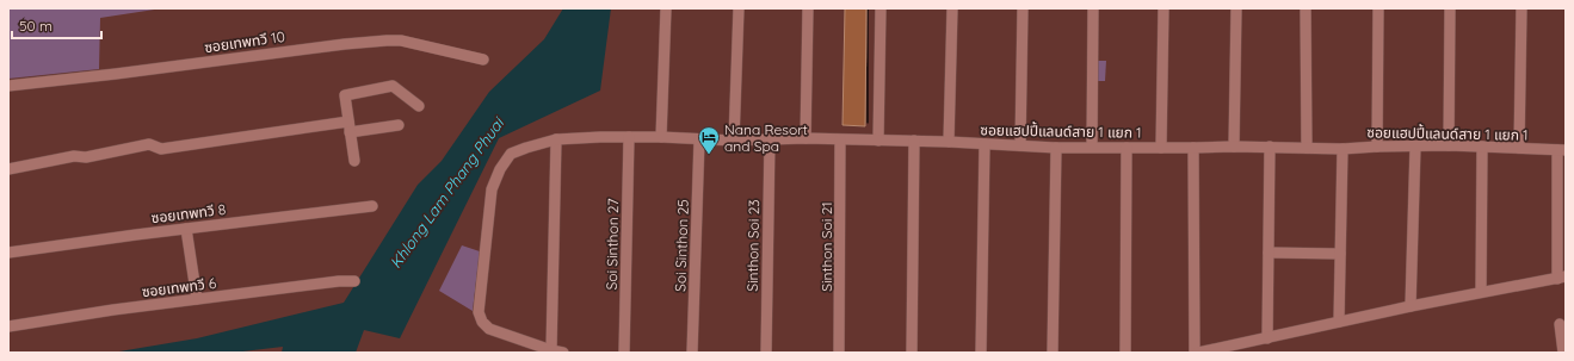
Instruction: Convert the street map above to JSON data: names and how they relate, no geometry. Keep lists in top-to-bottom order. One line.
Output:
{"streets":{"street":["ซอยเทพทวี 10","ซอยแฮปปี้แลนด์สาย 1 แยก 1","ซอยเทพทวี 8","Soi Sinthon 27","Soi Sinthon 25","Sinthon Soi 23","Sinthon Soi 21","ซอยเทพทวี 6"]},"crossings":[["ซอยแฮปปี้แลนด์สาย 1 แยก 1","Soi Sinthon 27"],["ซอยแฮปปี้แลนด์สาย 1 แยก 1","Soi Sinthon 25"],["ซอยแฮปปี้แลนด์สาย 1 แยก 1","Sinthon Soi 23"],["ซอยแฮปปี้แลนด์สาย 1 แยก 1","Sinthon Soi 21"]],"water":["Khlong Lam Phang Phuai"],"places":{"hotel":["Nana Resort and Spa"]},"scale_bar":"50 m"}
